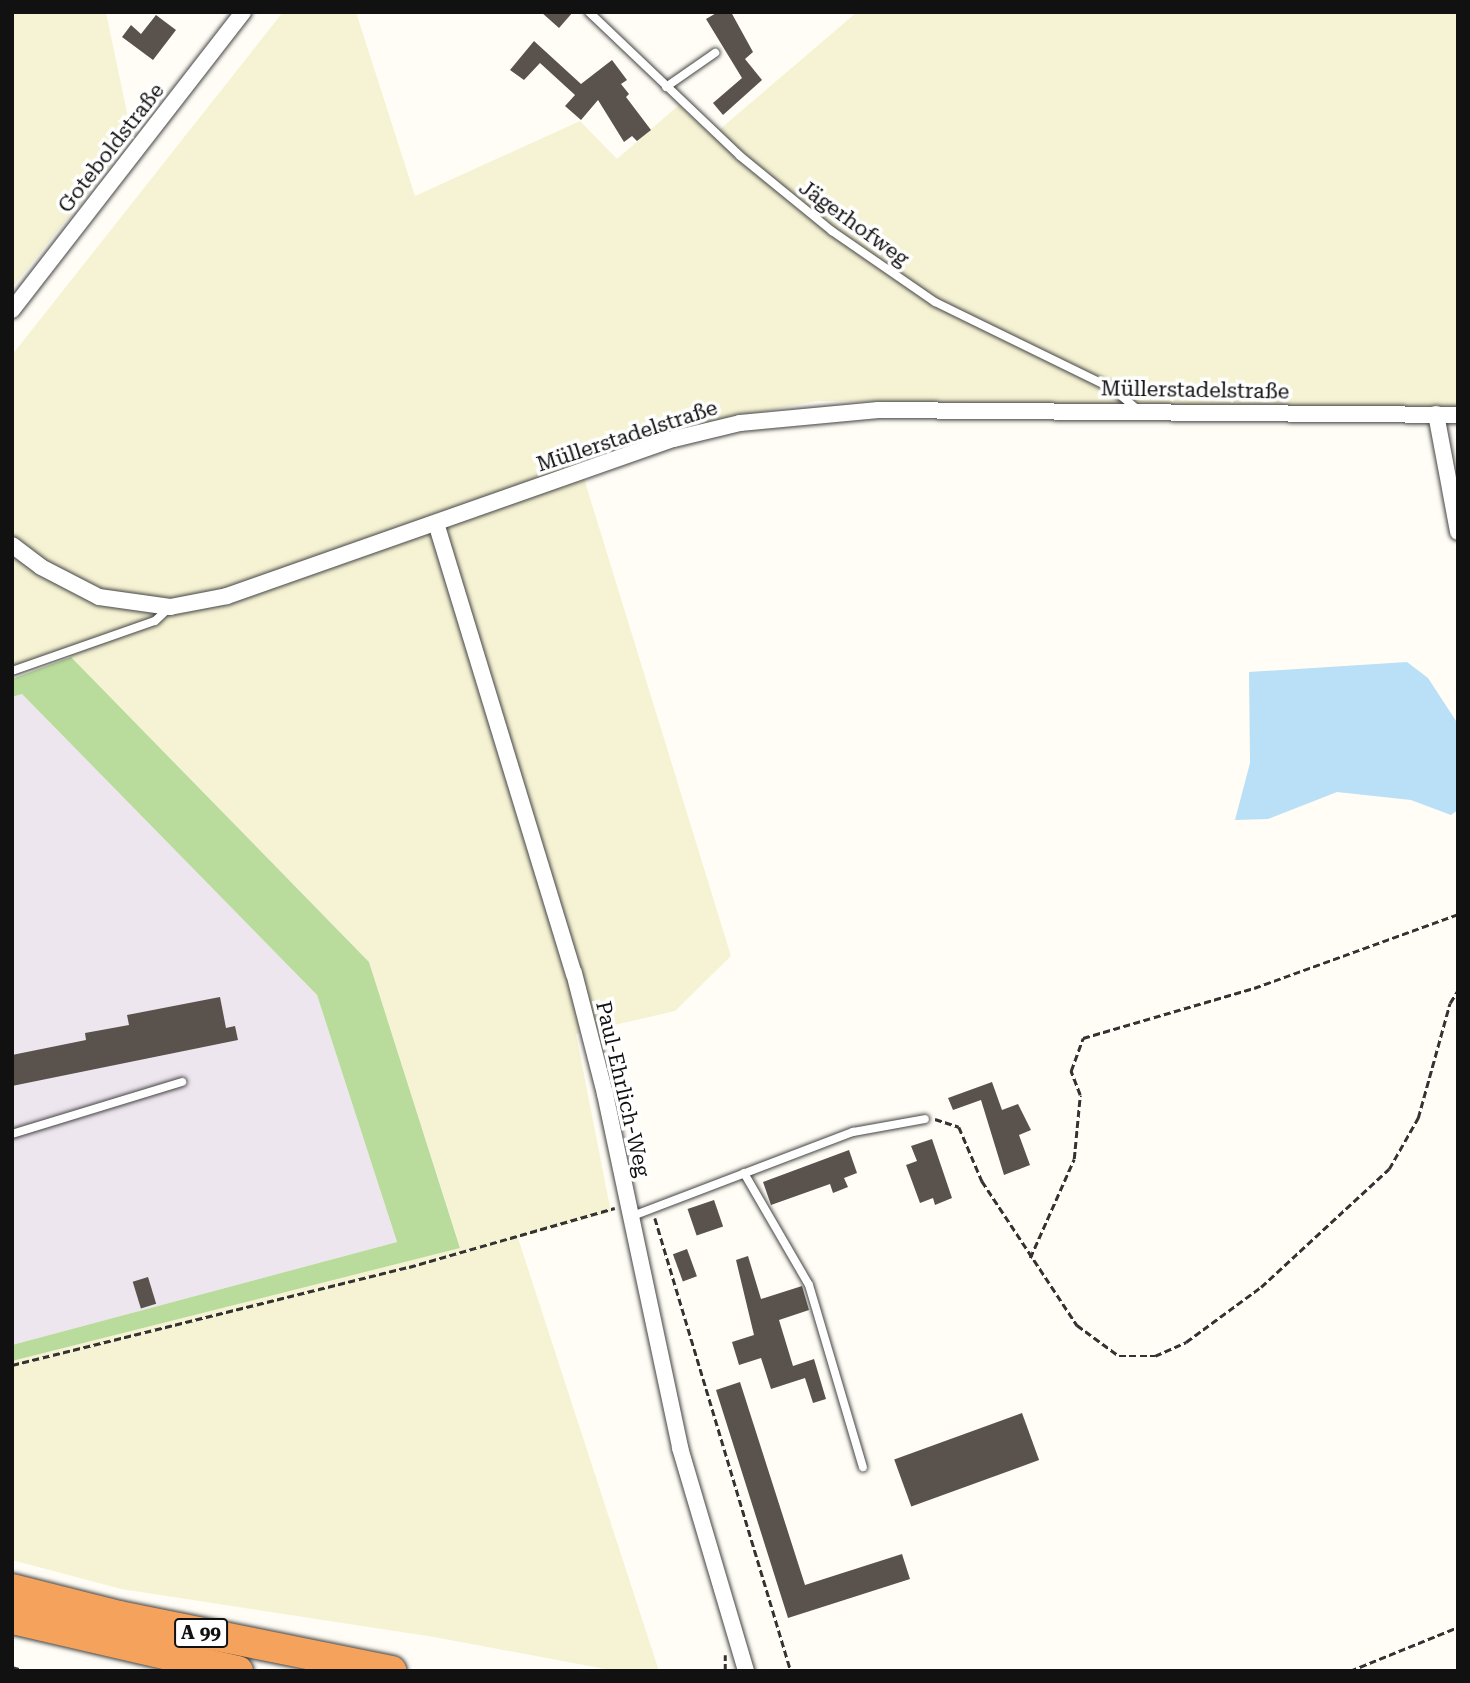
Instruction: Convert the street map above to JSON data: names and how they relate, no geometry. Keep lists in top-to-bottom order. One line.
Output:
{"streets":{"highway":["A 99"],"street":["Goteboldstraße","Müllerstadelstraße","Paul-Ehrlich-Weg"],"lane":["Jägerhofweg"]},"crossings":[["Jägerhofweg","Müllerstadelstraße"],["Müllerstadelstraße","Paul-Ehrlich-Weg"]]}
